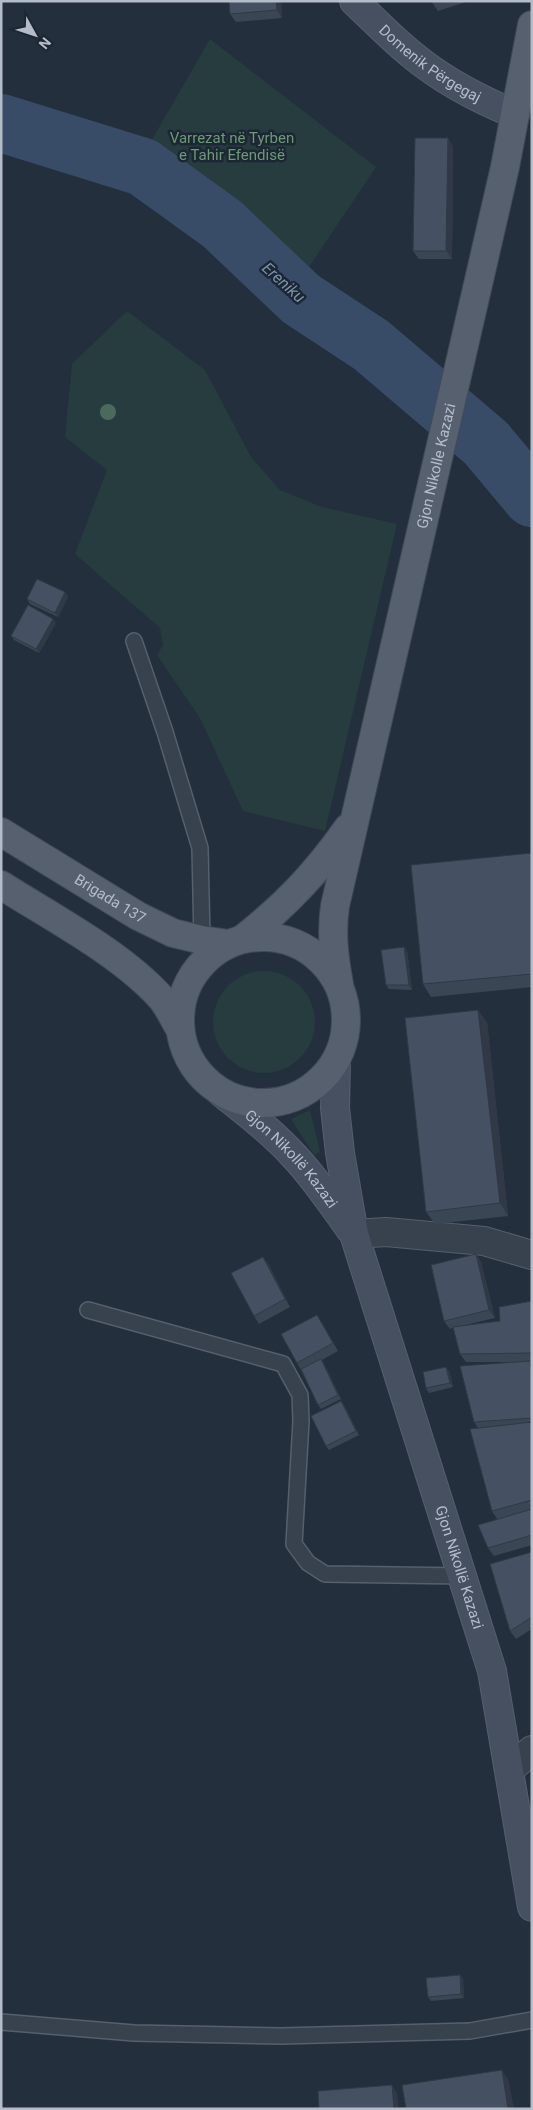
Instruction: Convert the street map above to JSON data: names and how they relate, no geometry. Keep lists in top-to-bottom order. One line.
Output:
{"streets":{"main road":["Gjon Nikolle Kazazi","Brigada 137"],"street":["Domenik Përgegaj","Gjon Nikollë Kazazi"]},"crossings":[["Domenik Përgegaj","Gjon Nikolle Kazazi"],["Brigada 137","Gjon Nikollë Kazazi"]],"water":["Ereniku"],"parks":["Varrezat në Tyrben e Tahir Efendisë"],"north":"bottom right"}
